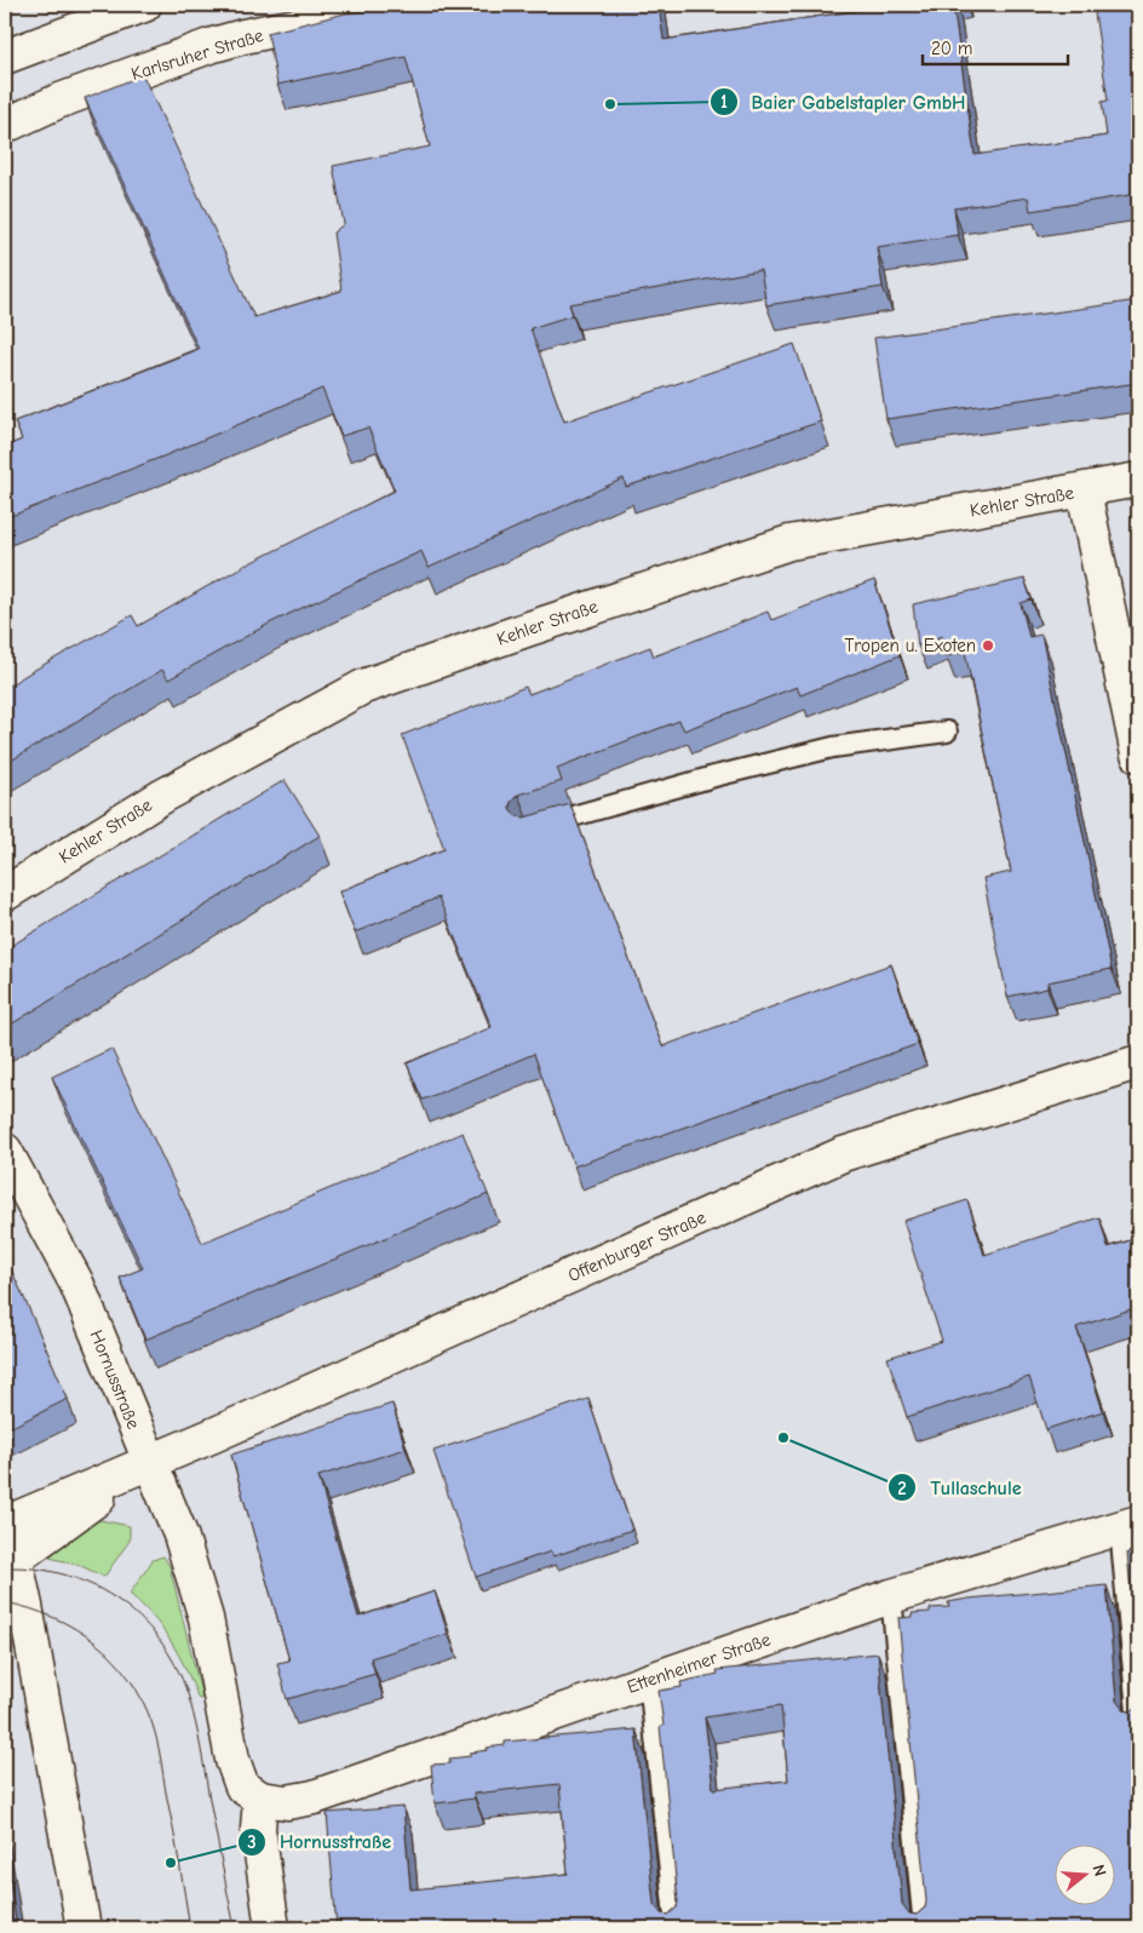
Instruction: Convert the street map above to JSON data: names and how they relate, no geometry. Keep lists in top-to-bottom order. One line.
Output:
{"streets":{"main road":["Karlsruher Straße","Kehler Straße","Offenburger Straße","Hornusstraße","Ettenheimer Straße"]},"crossings":[["Offenburger Straße","Hornusstraße"],["Hornusstraße","Ettenheimer Straße"]],"places":["Baier Gabelstapler GmbH","Tropen u. Exoten","Tullaschule","Hornusstraße"],"scale_bar":"20 m","north":"right"}
